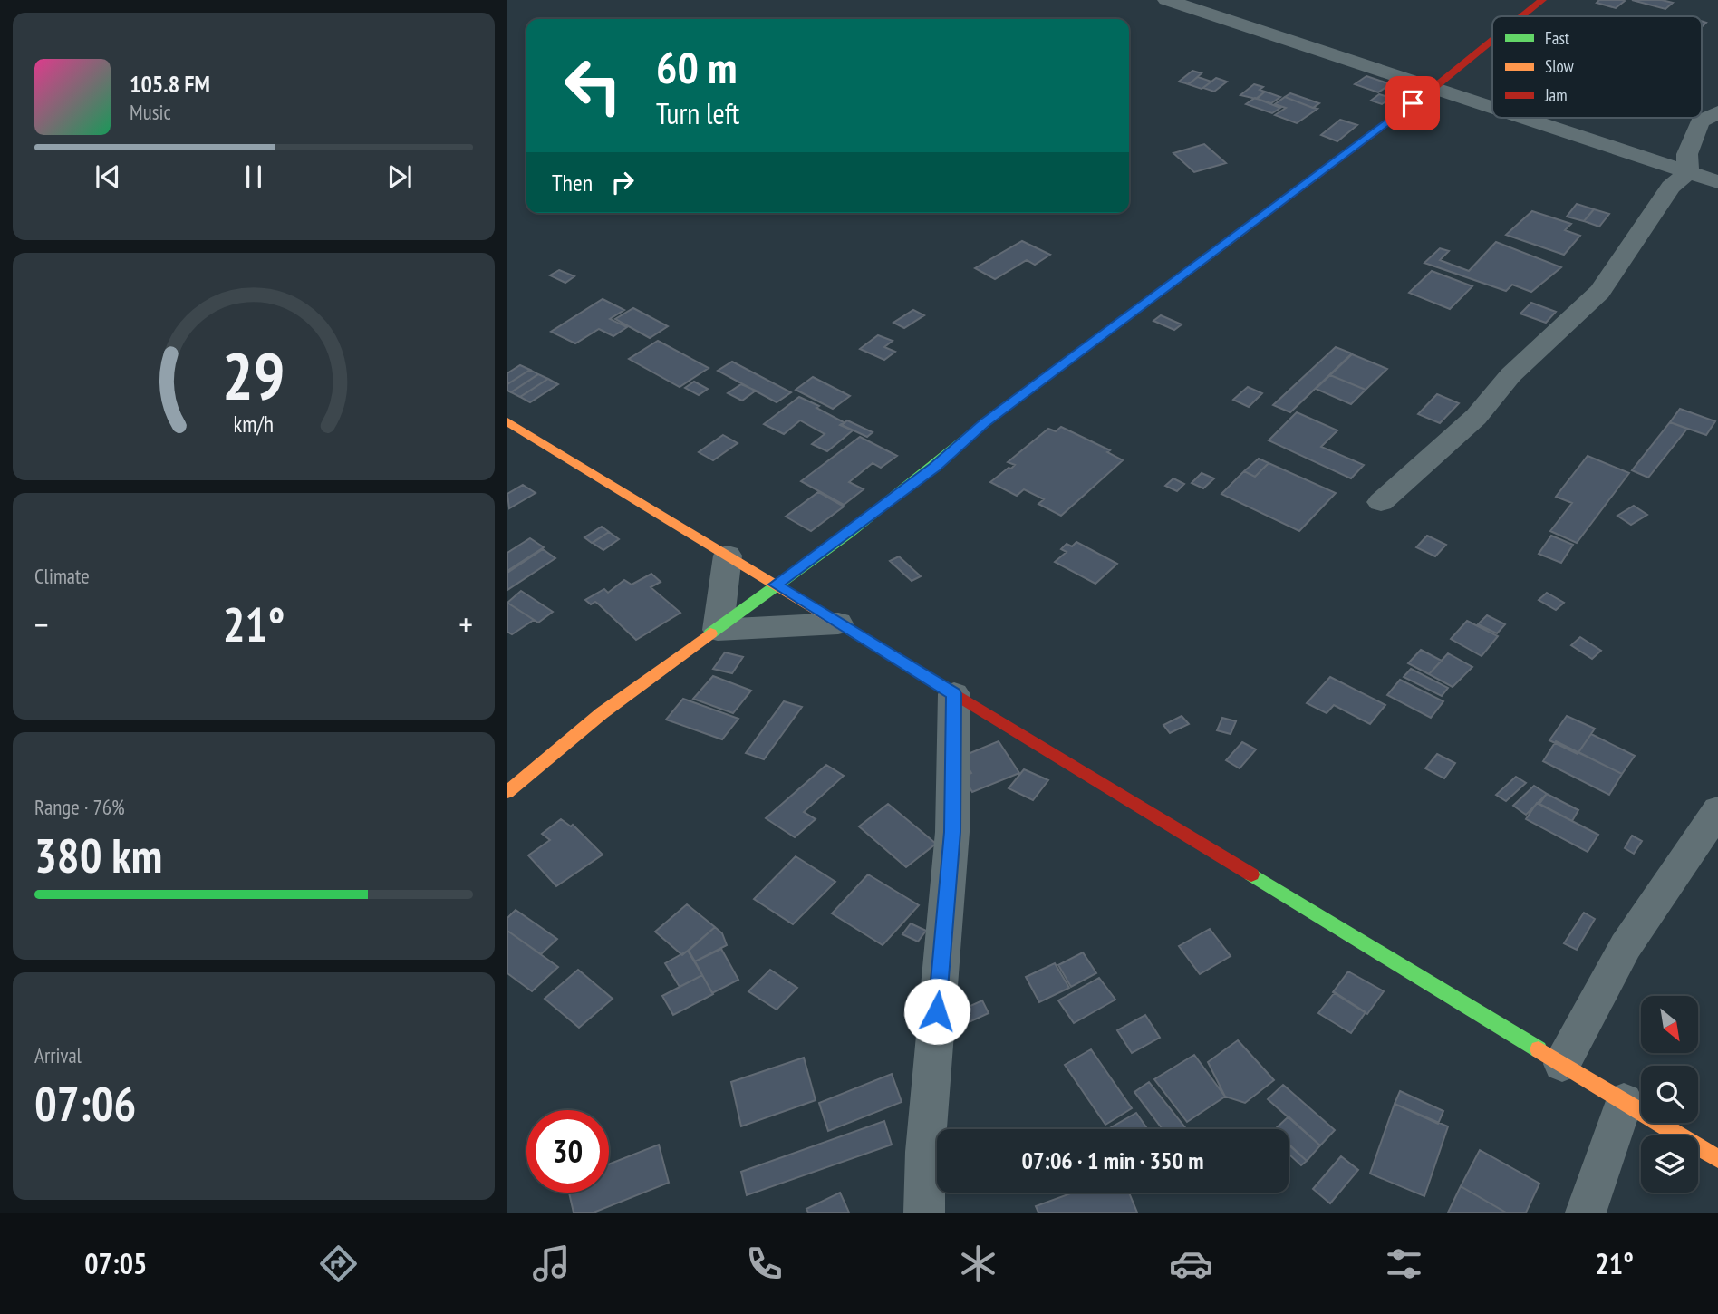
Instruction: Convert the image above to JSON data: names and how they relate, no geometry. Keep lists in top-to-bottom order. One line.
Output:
{"legend":["Fast","Slow","Jam"],"north":"bottom right","page":{"turn":["60 m","Turn left"],"song":["105.8 FM","Music"],"then":"Then","tile":["Climate",["Range · 76%","380 km"],["Arrival","07:06"]],"heat":["−","21°","+"],"limit":"30","trip":"07:06 · 1 min · 350 m","tabs":["07:05","21°"],"gauge":["29","km/h"]}}
